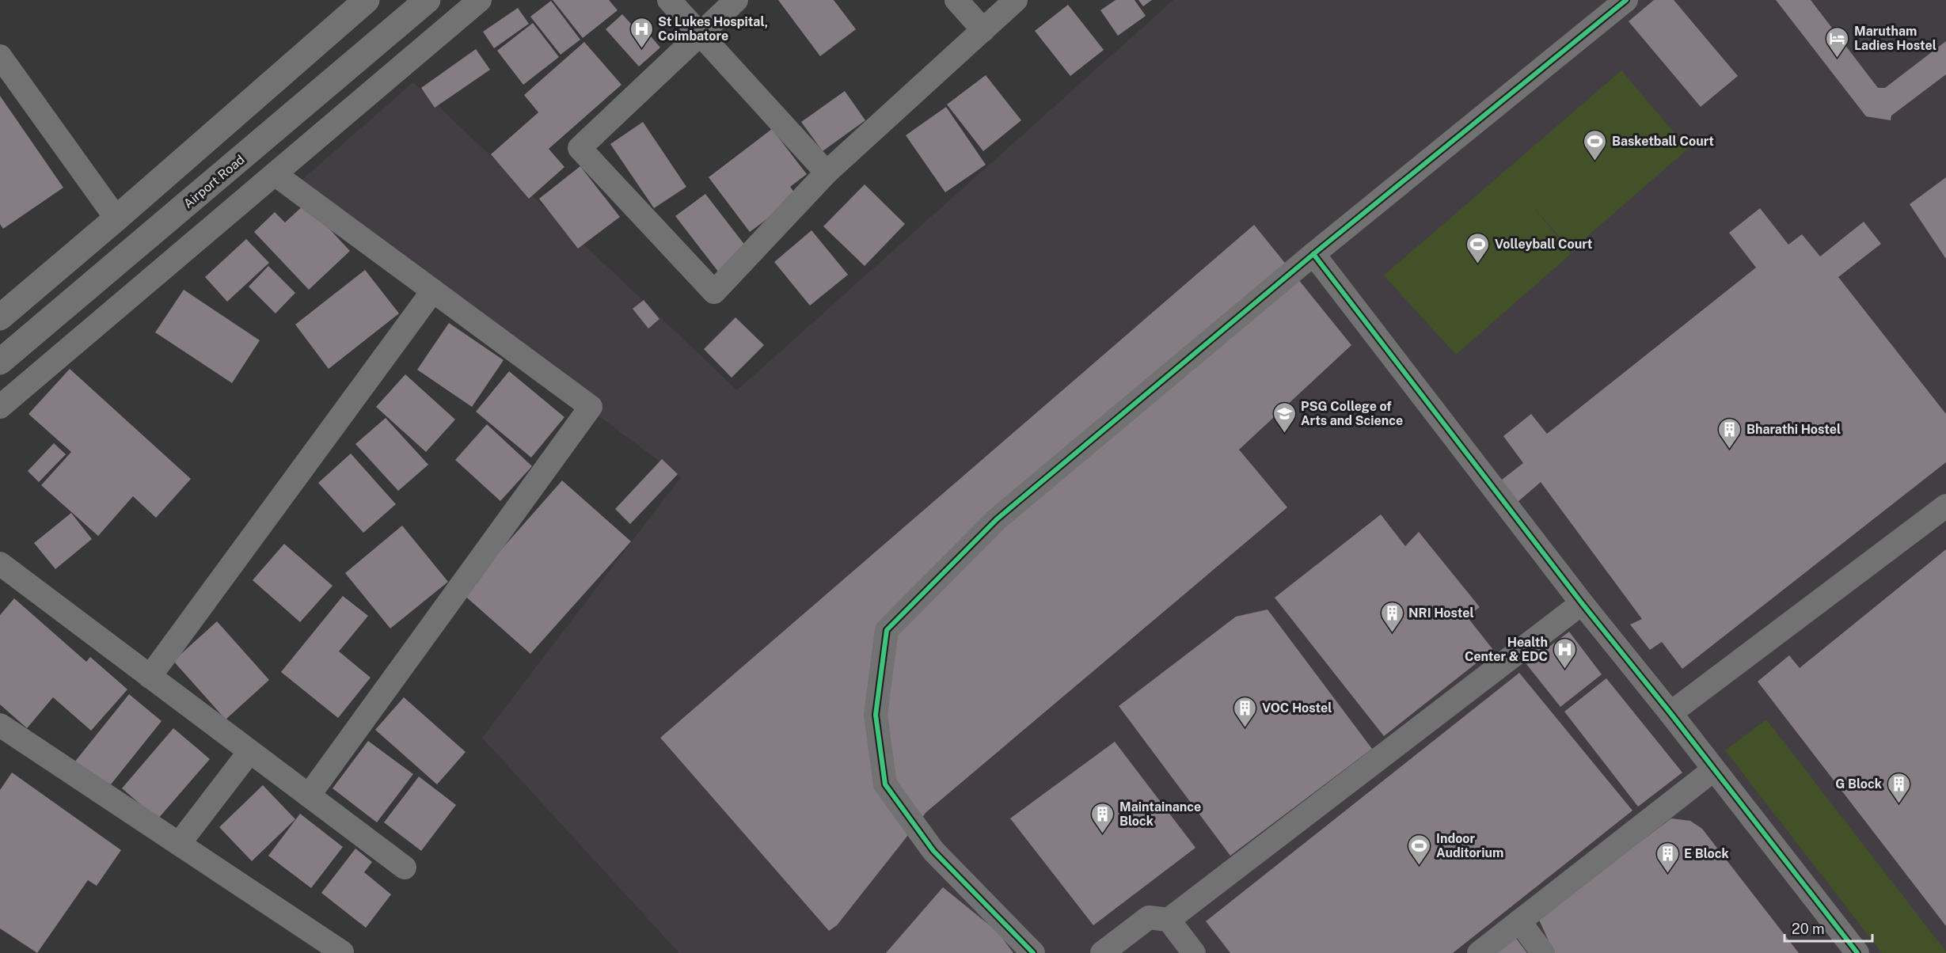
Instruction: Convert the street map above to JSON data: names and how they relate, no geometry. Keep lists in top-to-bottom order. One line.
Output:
{"streets":{"street":["Airport Road"]},"places":{"hospital":["St Lukes Hospital, Coimbatore","Health Center & EDC"],"hotel":["Marutham Ladies Hostel"],"sports":["Basketball Court","Volleyball Court","Indoor Auditorium"],"school or university":["PSG College of Arts and Science"],"building":["Bharathi Hostel","NRI Hostel","VOC Hostel","G Block","Maintainance Block","E Block"]},"scale_bar":"20 m"}
